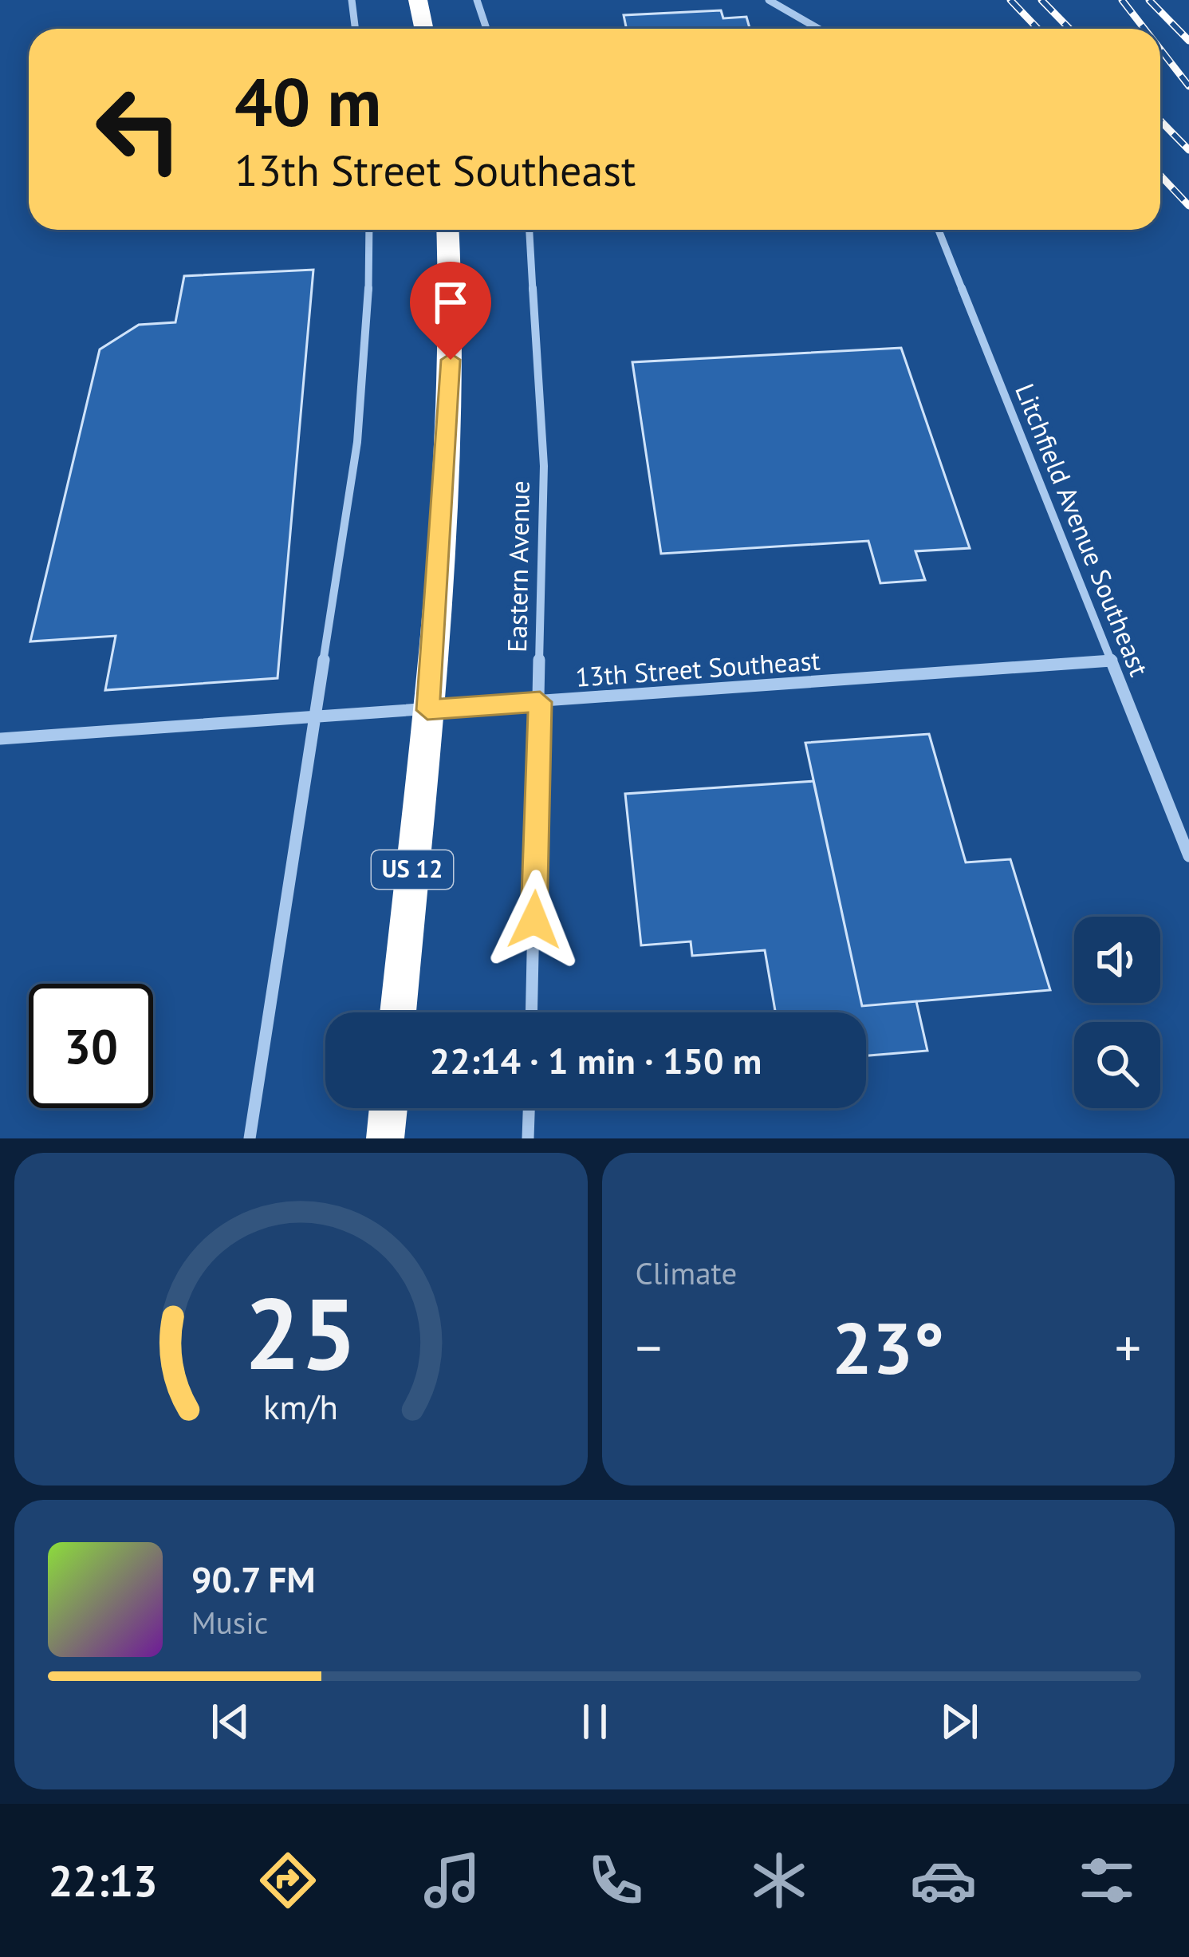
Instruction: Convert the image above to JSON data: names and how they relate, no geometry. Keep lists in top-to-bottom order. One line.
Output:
{"streets":{"highway":["US 12"],"street":["Litchfield Avenue Southeast","Eastern Avenue","13th Street Southeast"]},"crossings":[["Litchfield Avenue Southeast","13th Street Southeast"],["Eastern Avenue","13th Street Southeast"],["13th Street Southeast","US 12"]],"page":{"turn":["40 m","13th Street Southeast"],"limit":"30","trip":"22:14 · 1 min · 150 m","tile":"Climate","heat":["−","23°","+"],"song":["90.7 FM","Music"],"tabs":"22:13","gauge":["25","km/h"]}}
